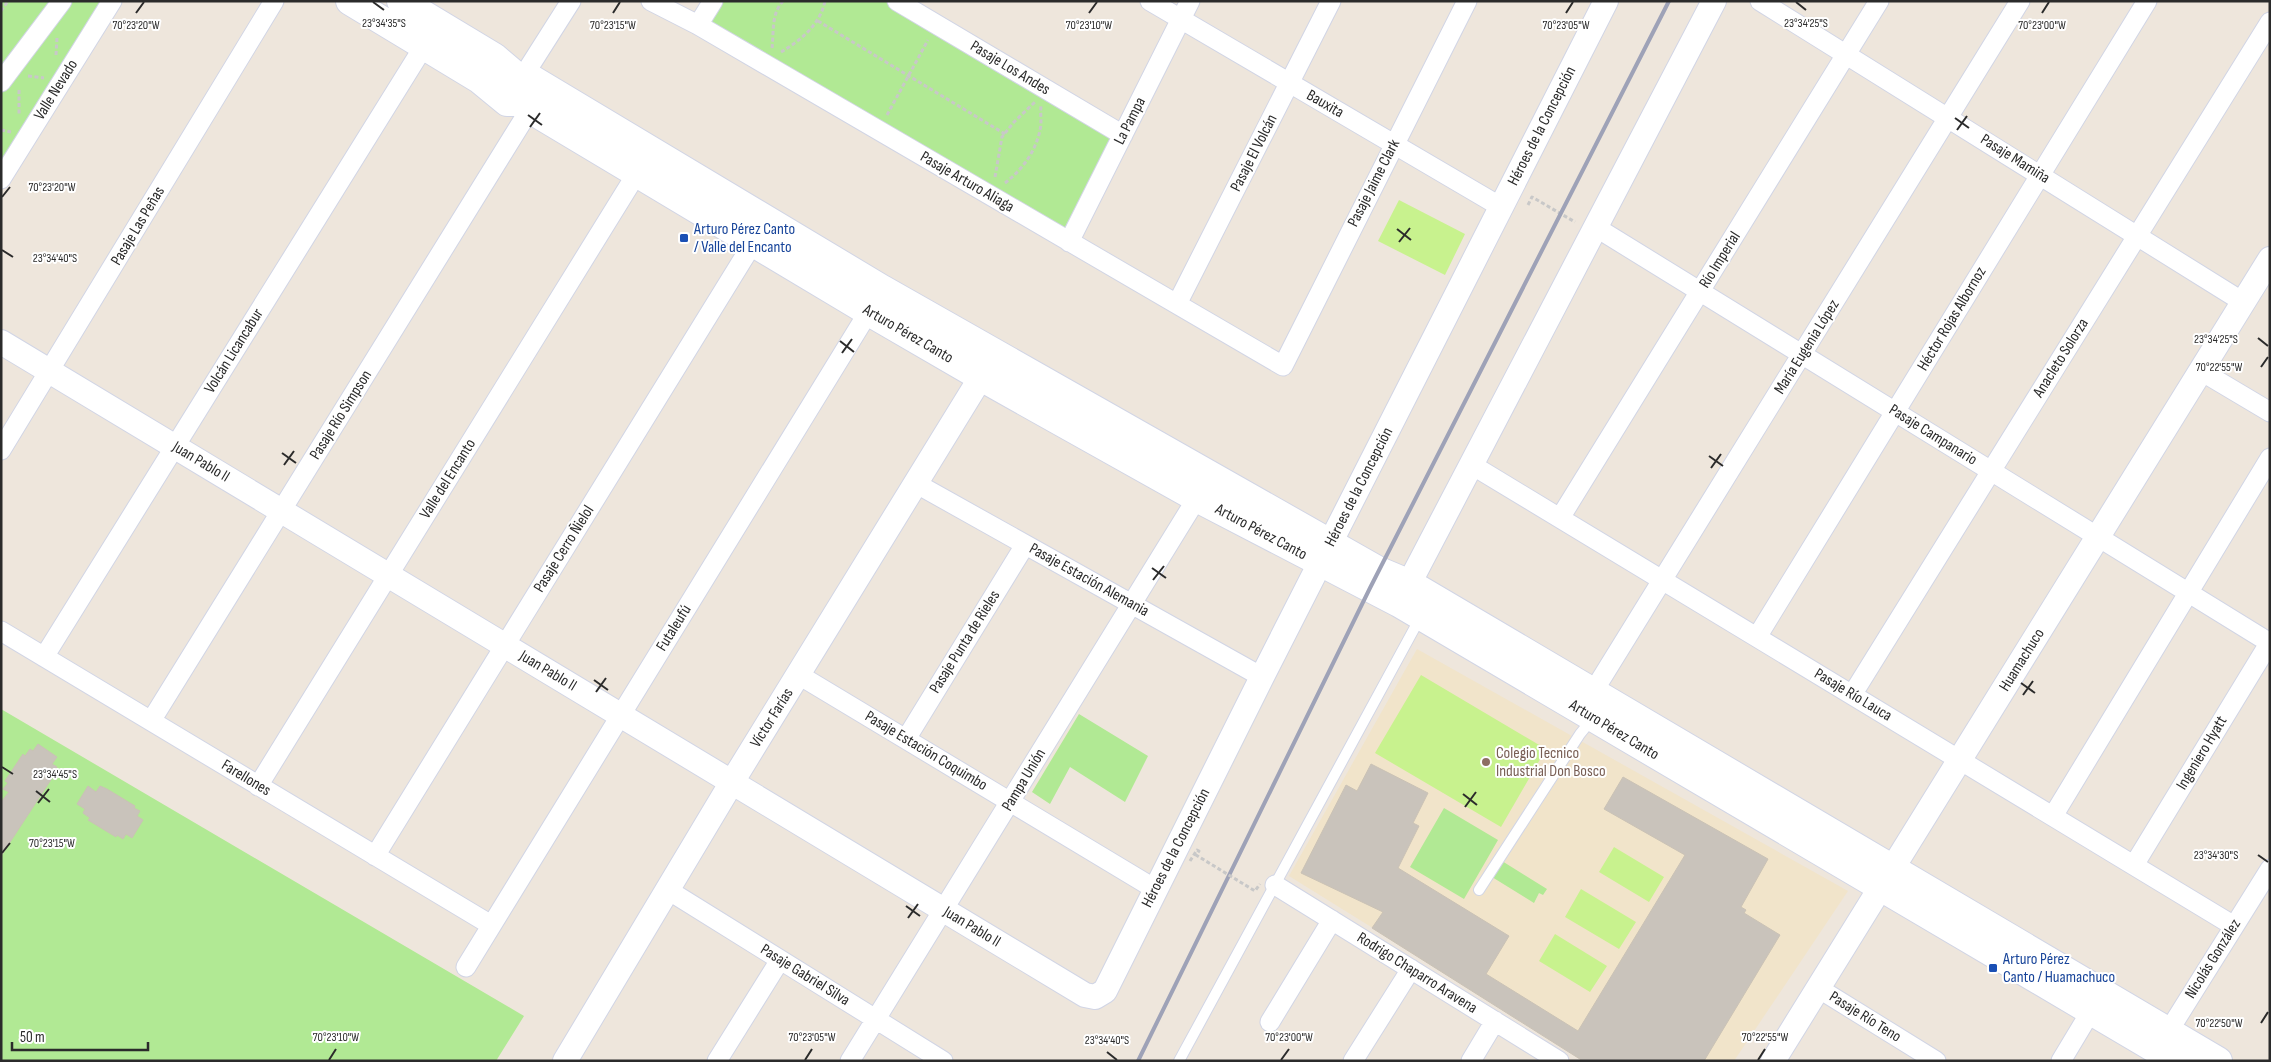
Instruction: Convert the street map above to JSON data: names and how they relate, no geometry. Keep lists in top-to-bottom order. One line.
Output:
{"streets":{"main road":["Arturo Pérez Canto"],"street":["Pasaje Los Andes","Valle Nevado","Bauxita","La Pampa","Héroes de la Concepción","Pasaje El Volcán","Pasaje Mamiña","Pasaje Arturo Aliaga","Pasaje Jaime Clark","Pasaje Las Peñas","Río Imperial","Héctor Rojas Albornoz","María Eugenia López","Volcán Licancabur","Anacleto Solorza","Pasaje Río Simpson","Pasaje Campanario","Juan Pablo II","Valle del Encanto","Pasaje Cerro Ñielol","Pasaje Estación Alemania","Futaleufú","Pasaje Punta de Rieles","Huamachuco","Pasaje Río Lauca","Víctor Farías","Pasaje Estación Coquimbo","Ingeniero Hyatt","Farellones","Pampa Unión","Nicolás González","Rodrigo Chaparro Aravena","Pasaje Gabriel Silva","Pasaje Río Teno"]},"crossings":[["Pasaje Los Andes","La Pampa"],["Bauxita","La Pampa"],["Bauxita","Héroes de la Concepción"],["Bauxita","Pasaje El Volcán"],["Bauxita","Pasaje Jaime Clark"],["La Pampa","Pasaje Arturo Aliaga"],["Héroes de la Concepción","Arturo Pérez Canto"],["Héroes de la Concepción","Juan Pablo II"],["Héroes de la Concepción","Pasaje Estación Alemania"],["Héroes de la Concepción","Pasaje Estación Coquimbo"],["Pasaje El Volcán","Pasaje Arturo Aliaga"],["Pasaje Mamiña","Río Imperial"],["Pasaje Mamiña","Héctor Rojas Albornoz"],["Pasaje Mamiña","María Eugenia López"],["Pasaje Mamiña","Anacleto Solorza"],["Pasaje Mamiña","Huamachuco"],["Pasaje Arturo Aliaga","Pasaje Jaime Clark"],["Pasaje Las Peñas","Juan Pablo II"],["Río Imperial","Pasaje Campanario"],["Río Imperial","Pasaje Río Lauca"],["Héctor Rojas Albornoz","Pasaje Campanario"],["Héctor Rojas Albornoz","Pasaje Río Lauca"],["Arturo Pérez Canto","María Eugenia López"],["Arturo Pérez Canto","Volcán Licancabur"],["Arturo Pérez Canto","Pasaje Río Simpson"],["Arturo Pérez Canto","Valle del Encanto"],["Arturo Pérez Canto","Pasaje Cerro Ñielol"],["Arturo Pérez Canto","Futaleufú"],["Arturo Pérez Canto","Huamachuco"],["Arturo Pérez Canto","Víctor Farías"],["Arturo Pérez Canto","Pampa Unión"],["Arturo Pérez Canto","Nicolás González"],["María Eugenia López","Pasaje Campanario"],["María Eugenia López","Pasaje Río Lauca"],["Volcán Licancabur","Juan Pablo II"],["Volcán Licancabur","Farellones"],["Anacleto Solorza","Pasaje Campanario"],["Anacleto Solorza","Pasaje Río Lauca"],["Pasaje Río Simpson","Juan Pablo II"],["Pasaje Río Simpson","Farellones"],["Pasaje Campanario","Huamachuco"],["Pasaje Campanario","Ingeniero Hyatt"],["Juan Pablo II","Valle del Encanto"],["Juan Pablo II","Pasaje Cerro Ñielol"],["Juan Pablo II","Futaleufú"],["Juan Pablo II","Víctor Farías"],["Juan Pablo II","Pampa Unión"],["Valle del Encanto","Farellones"],["Pasaje Cerro Ñielol","Farellones"],["Pasaje Estación Alemania","Pasaje Punta de Rieles"],["Pasaje Estación Alemania","Víctor Farías"],["Pasaje Estación Alemania","Pampa Unión"],["Futaleufú","Farellones"],["Pasaje Punta de Rieles","Pasaje Estación Coquimbo"],["Huamachuco","Pasaje Río Lauca"],["Huamachuco","Pasaje Río Teno"],["Pasaje Río Lauca","Ingeniero Hyatt"],["Pasaje Río Lauca","Nicolás González"],["Víctor Farías","Pasaje Estación Coquimbo"],["Víctor Farías","Pasaje Gabriel Silva"],["Pasaje Estación Coquimbo","Pampa Unión"],["Pampa Unión","Pasaje Gabriel Silva"]],"places":{"transit":["Arturo Pérez Canto / Valle del Encanto","Arturo Pérez Canto / Huamachuco"],"other":["Colegio Tecnico Industrial Don Bosco"]},"scale_bar":"50 m","coordinates":["23°34'25\"S","23°34'35\"S","70°23'20\"W","70°23'15\"W","70°23'10\"W","70°23'05\"W","70°23'00\"W","23°34'40\"S","70°22'55\"W","23°34'45\"S","23°34'30\"S","70°22'50\"W"]}
